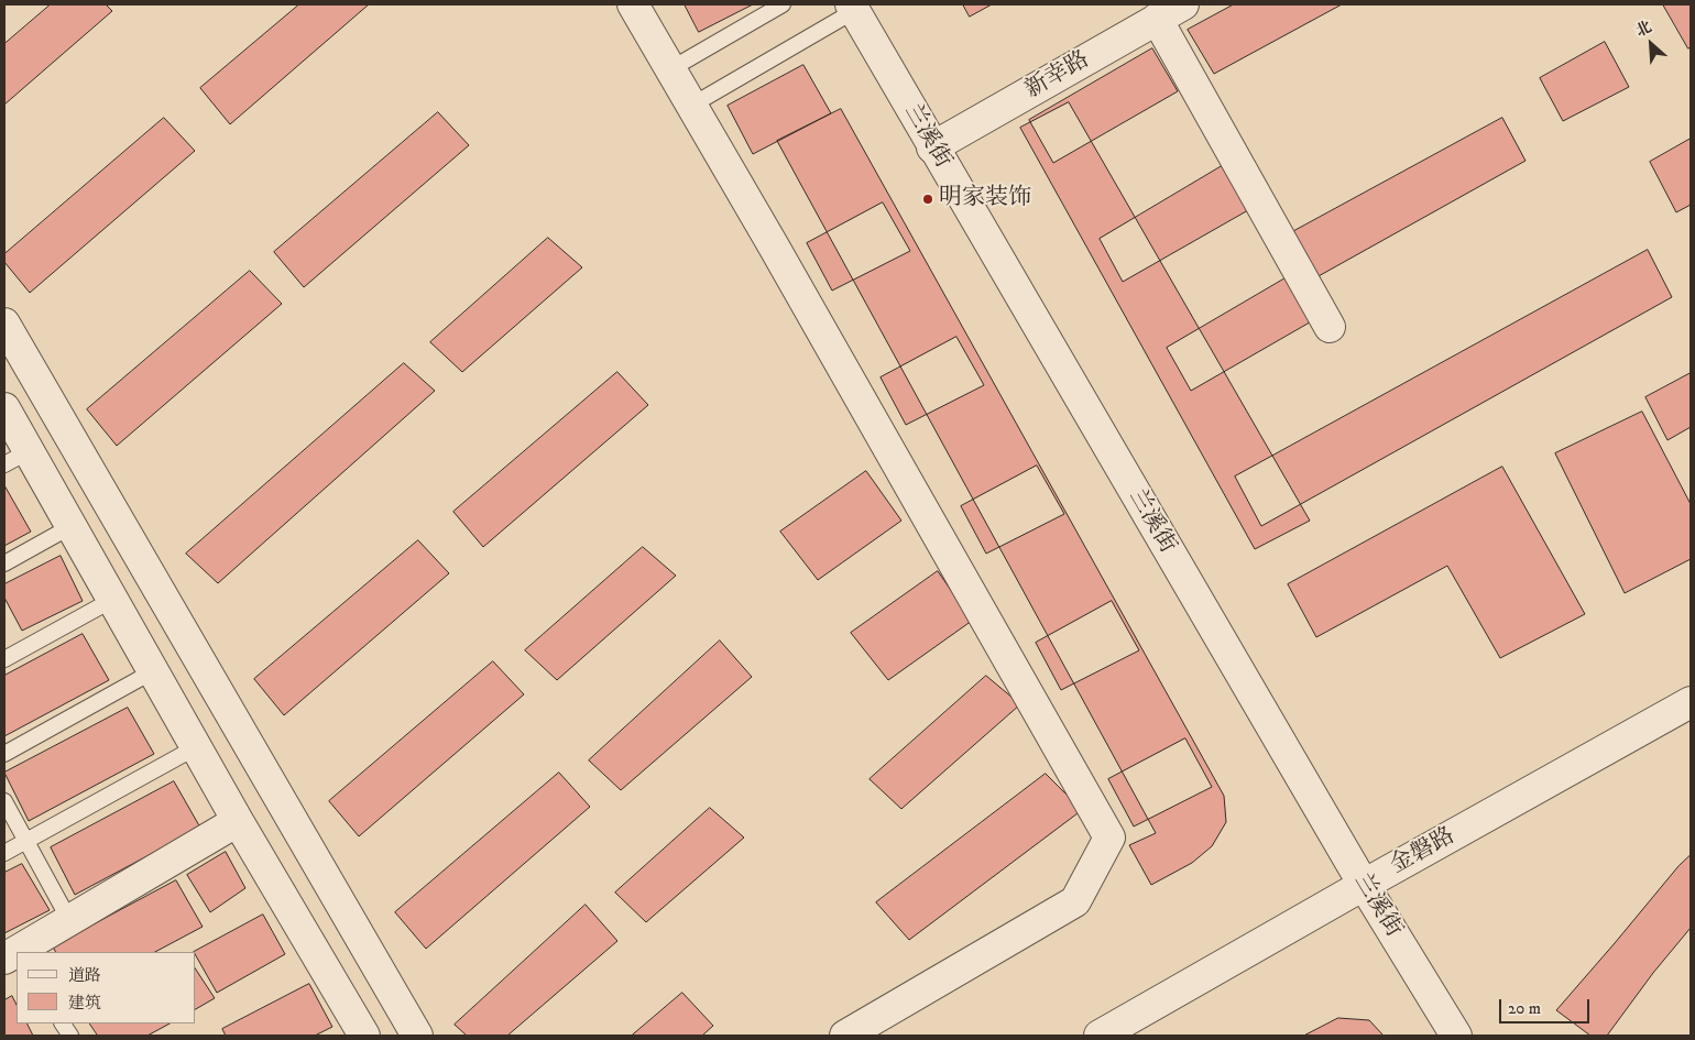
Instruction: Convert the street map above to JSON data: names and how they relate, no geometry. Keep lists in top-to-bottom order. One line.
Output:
{"streets":{"street":["新幸路","兰溪街","金磐路"]},"crossings":[["新幸路","兰溪街"],["兰溪街","金磐路"]],"places":["明家装饰"],"legend":["道路","建筑"],"scale_bar":"20 m","north":"top left"}
